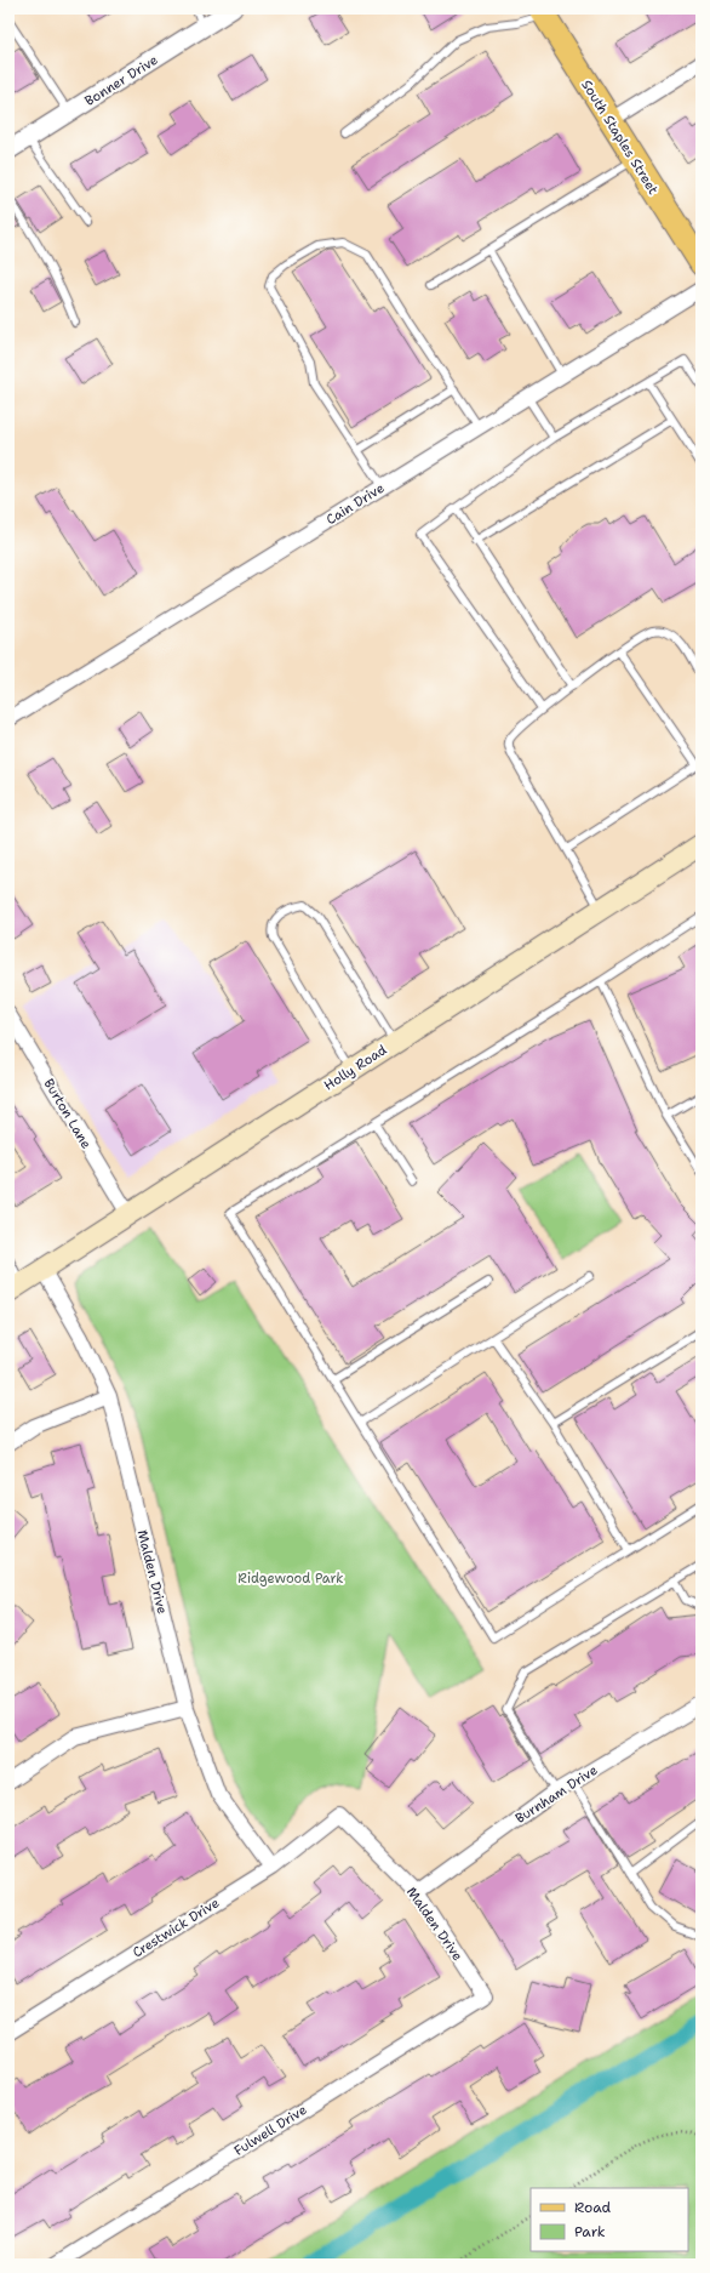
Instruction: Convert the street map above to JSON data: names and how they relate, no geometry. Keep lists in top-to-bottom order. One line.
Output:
{"streets":{"main road":["South Staples Street","Holly Road"],"street":["Bonner Drive","Cain Drive","Burton Lane","Malden Drive","Burnham Drive","Crestwick Drive","Fulwell Drive"]},"crossings":[["Holly Road","Burton Lane"],["Holly Road","Malden Drive"],["Malden Drive","Burnham Drive"],["Malden Drive","Crestwick Drive"],["Malden Drive","Fulwell Drive"]],"parks":["Ridgewood Park"],"legend":["Road","Park"]}
